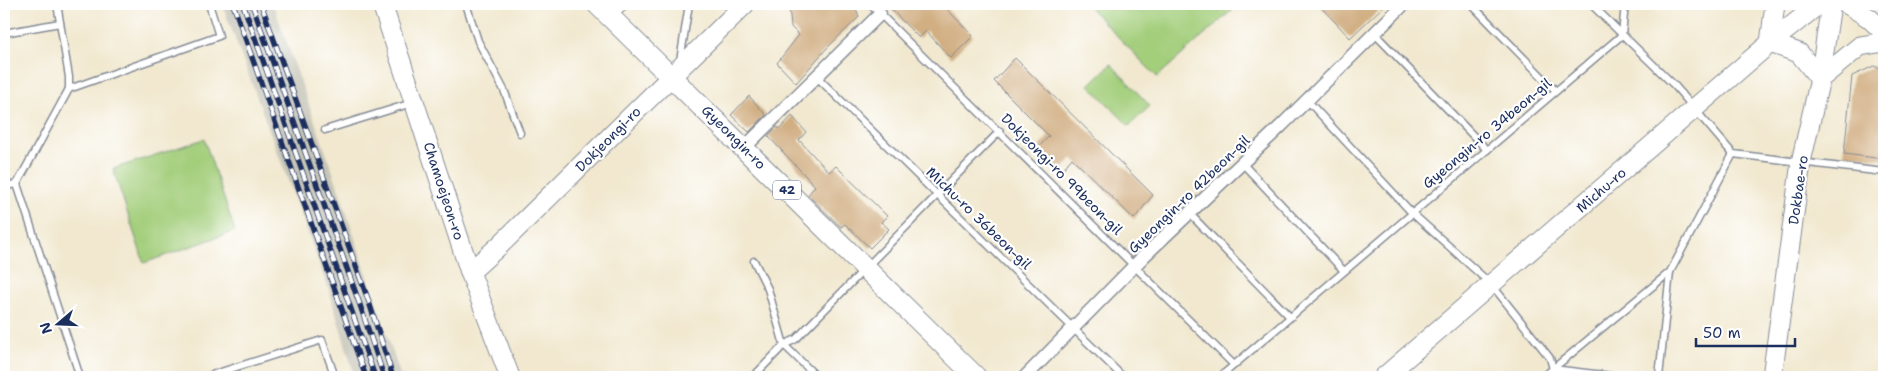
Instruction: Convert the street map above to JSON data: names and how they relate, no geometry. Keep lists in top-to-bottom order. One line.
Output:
{"streets":{"main road":["Gyeongin-ro","Dokjeongi-ro","42","Michu-ro","Dokbae-ro","Chamoejeon-ro"],"street":["Gyeongin-ro 42beon-gil"],"lane":["Gyeongin-ro 34beon-gil","Dokjeongi-ro 99beon-gil","Michu-ro 36beon-gil"]},"crossings":[["Gyeongin-ro 34beon-gil","Dokjeongi-ro 99beon-gil"],["Gyeongin-ro","Dokjeongi-ro"],["Dokjeongi-ro","Chamoejeon-ro"],["Dokjeongi-ro 99beon-gil","Gyeongin-ro 42beon-gil"],["Gyeongin-ro 42beon-gil","Michu-ro 36beon-gil"]],"scale_bar":"50 m","north":"left"}
